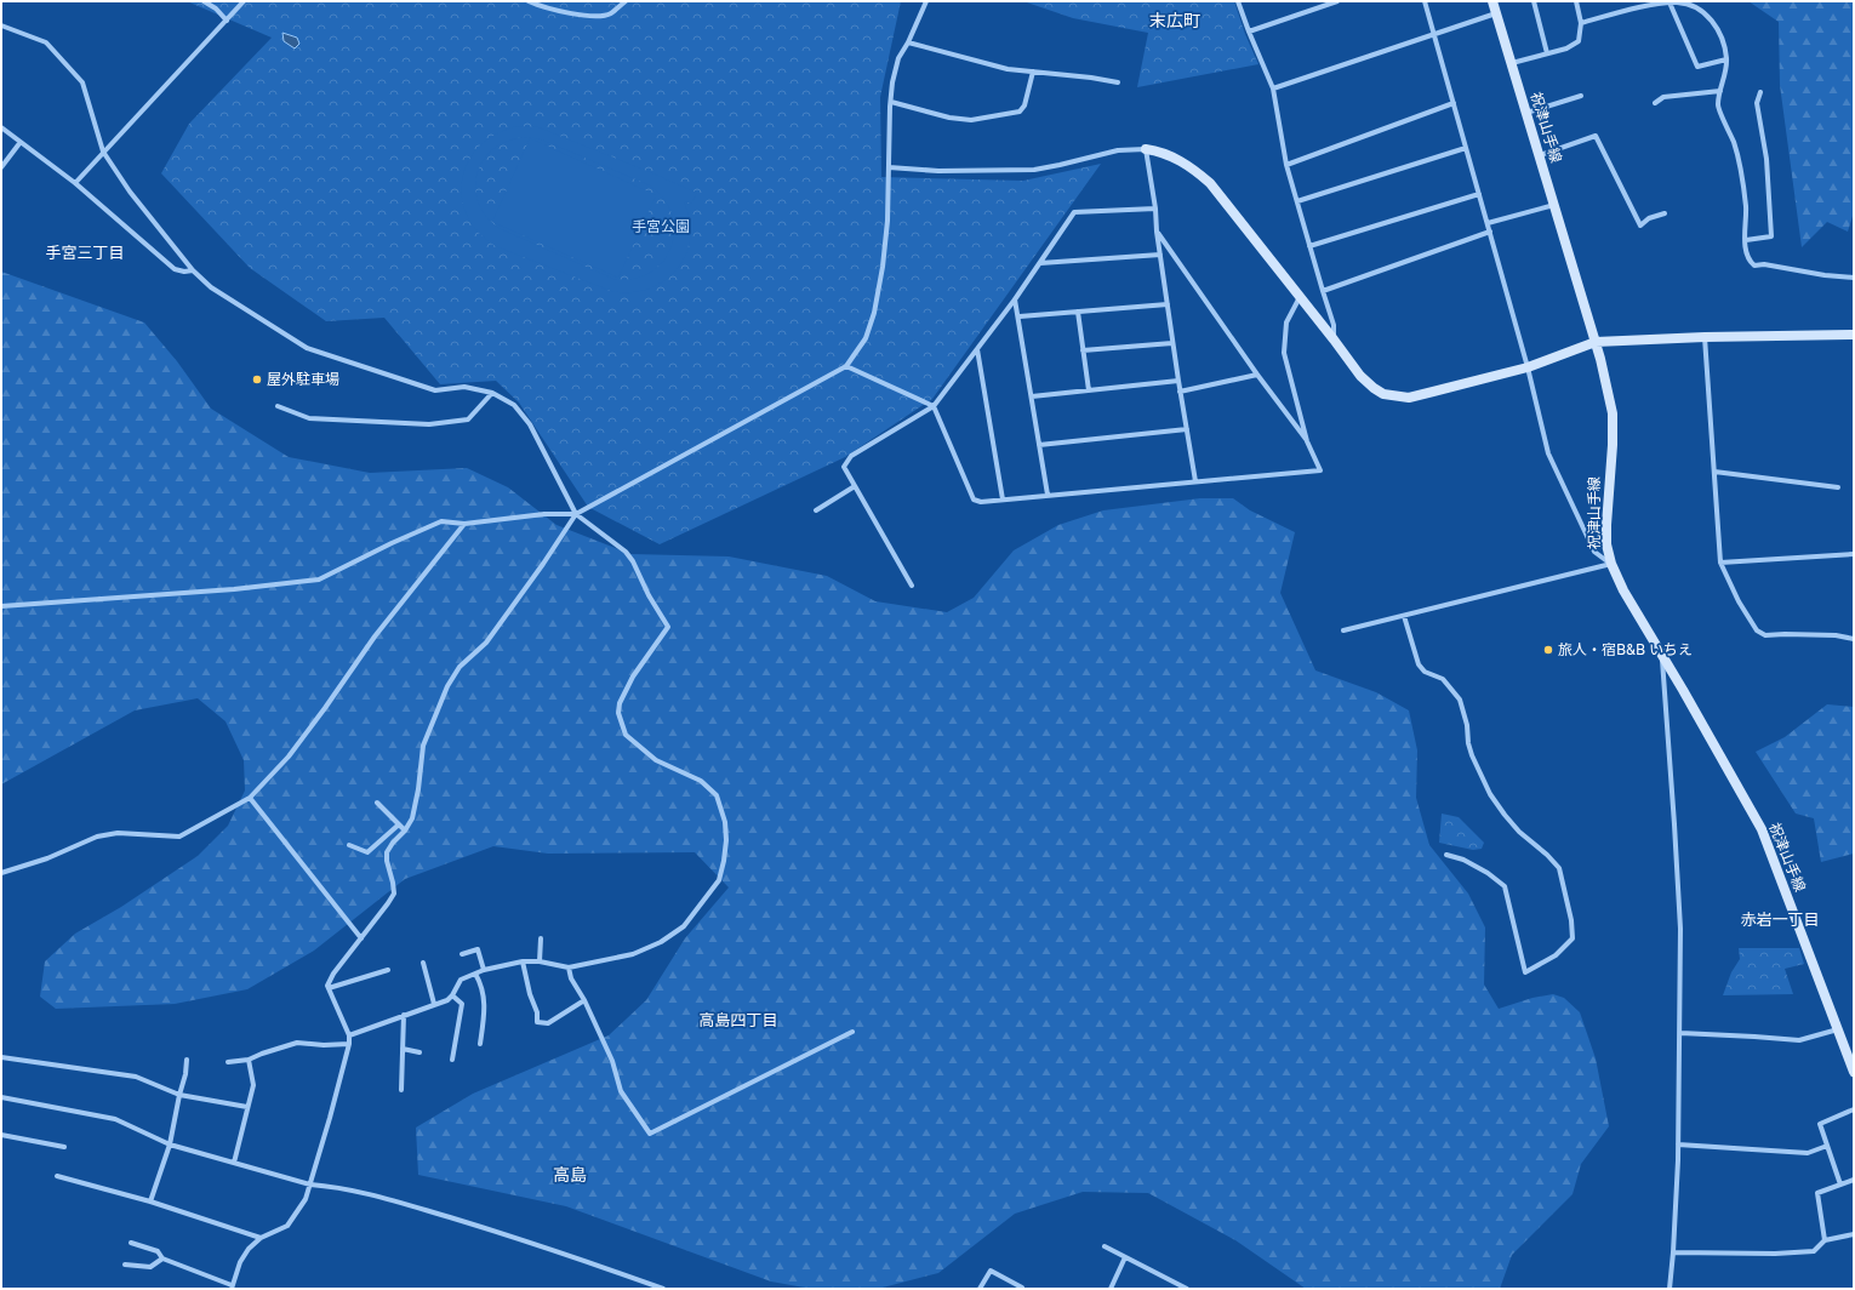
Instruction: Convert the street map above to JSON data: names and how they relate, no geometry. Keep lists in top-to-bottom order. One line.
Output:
{"streets":{"street":["祝津山手線"]},"districts":["末広町","手宮三丁目","赤岩一丁目","高島四丁目","高島"],"parks":["手宮公園"],"places":["屋外駐車場","旅人・宿B&B いちえ"]}
